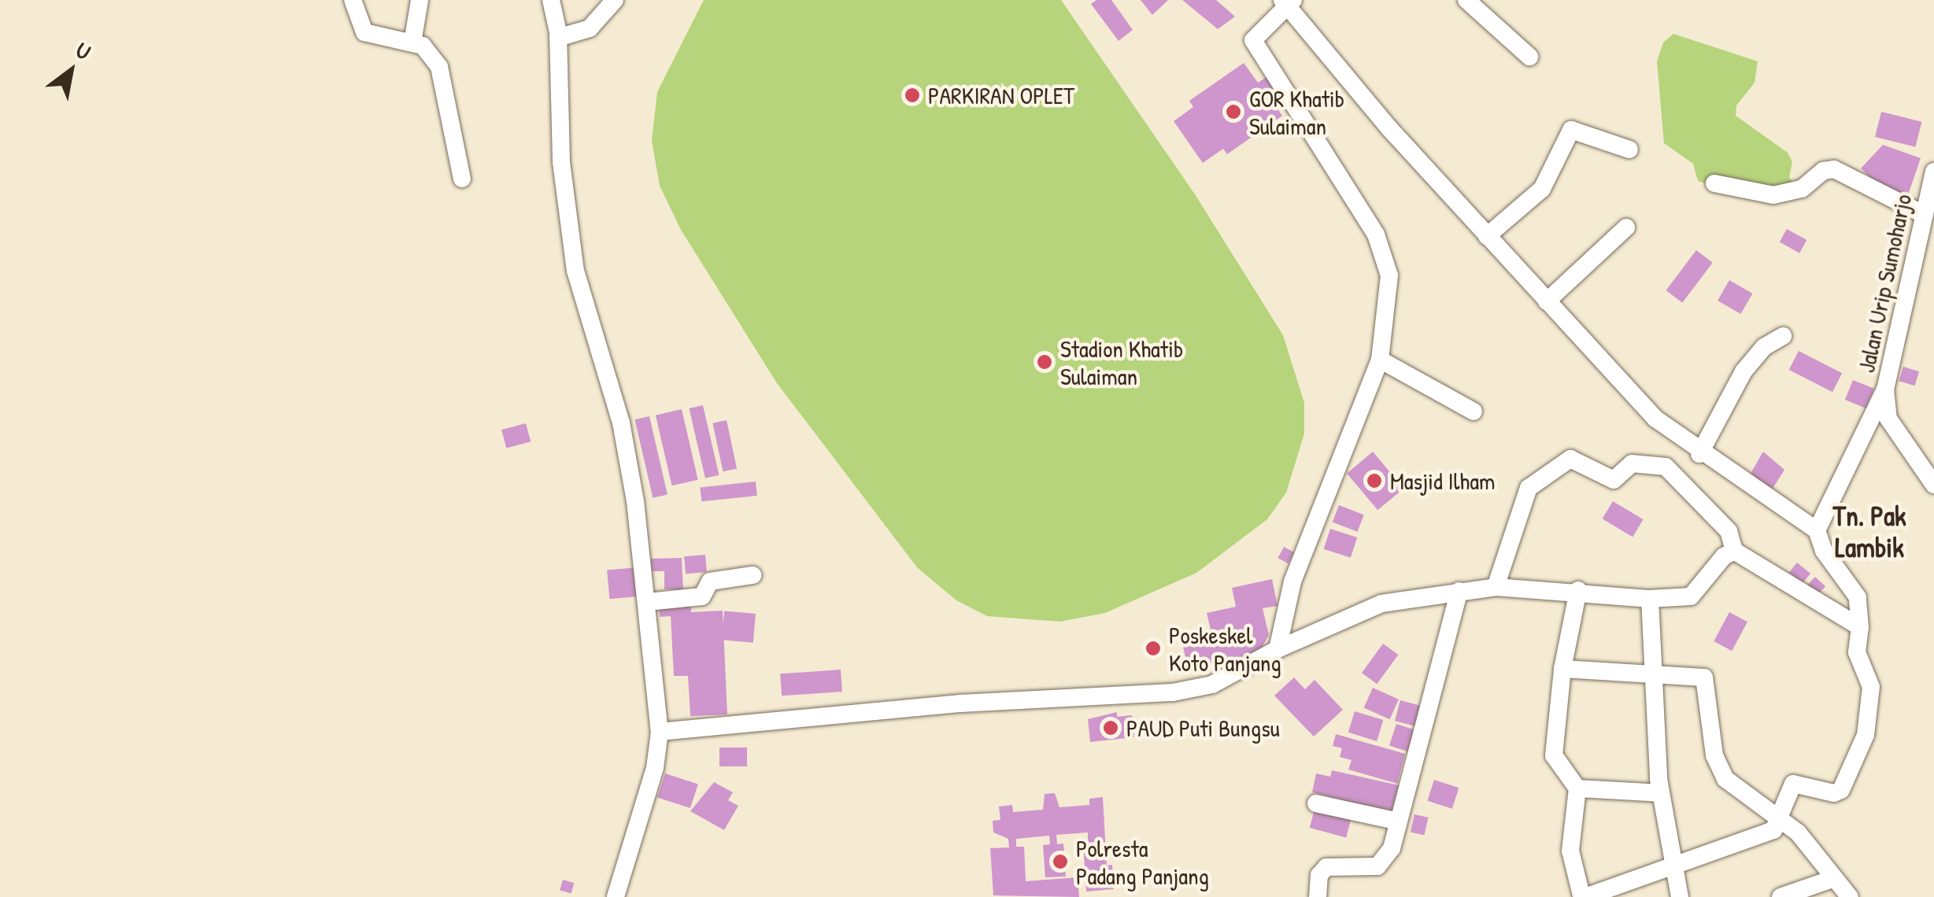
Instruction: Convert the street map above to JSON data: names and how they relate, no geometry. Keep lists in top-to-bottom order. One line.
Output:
{"streets":{"street":["Jalan Urip Sumoharjo"]},"districts":["Tn. Pak Lambik"],"places":["PARKIRAN OPLET","GOR Khatib Sulaiman","Stadion Khatib Sulaiman","Masjid Ilham","Poskeskel Koto Panjang","PAUD Puti Bungsu","Polresta Padang Panjang"],"north":"top right"}
